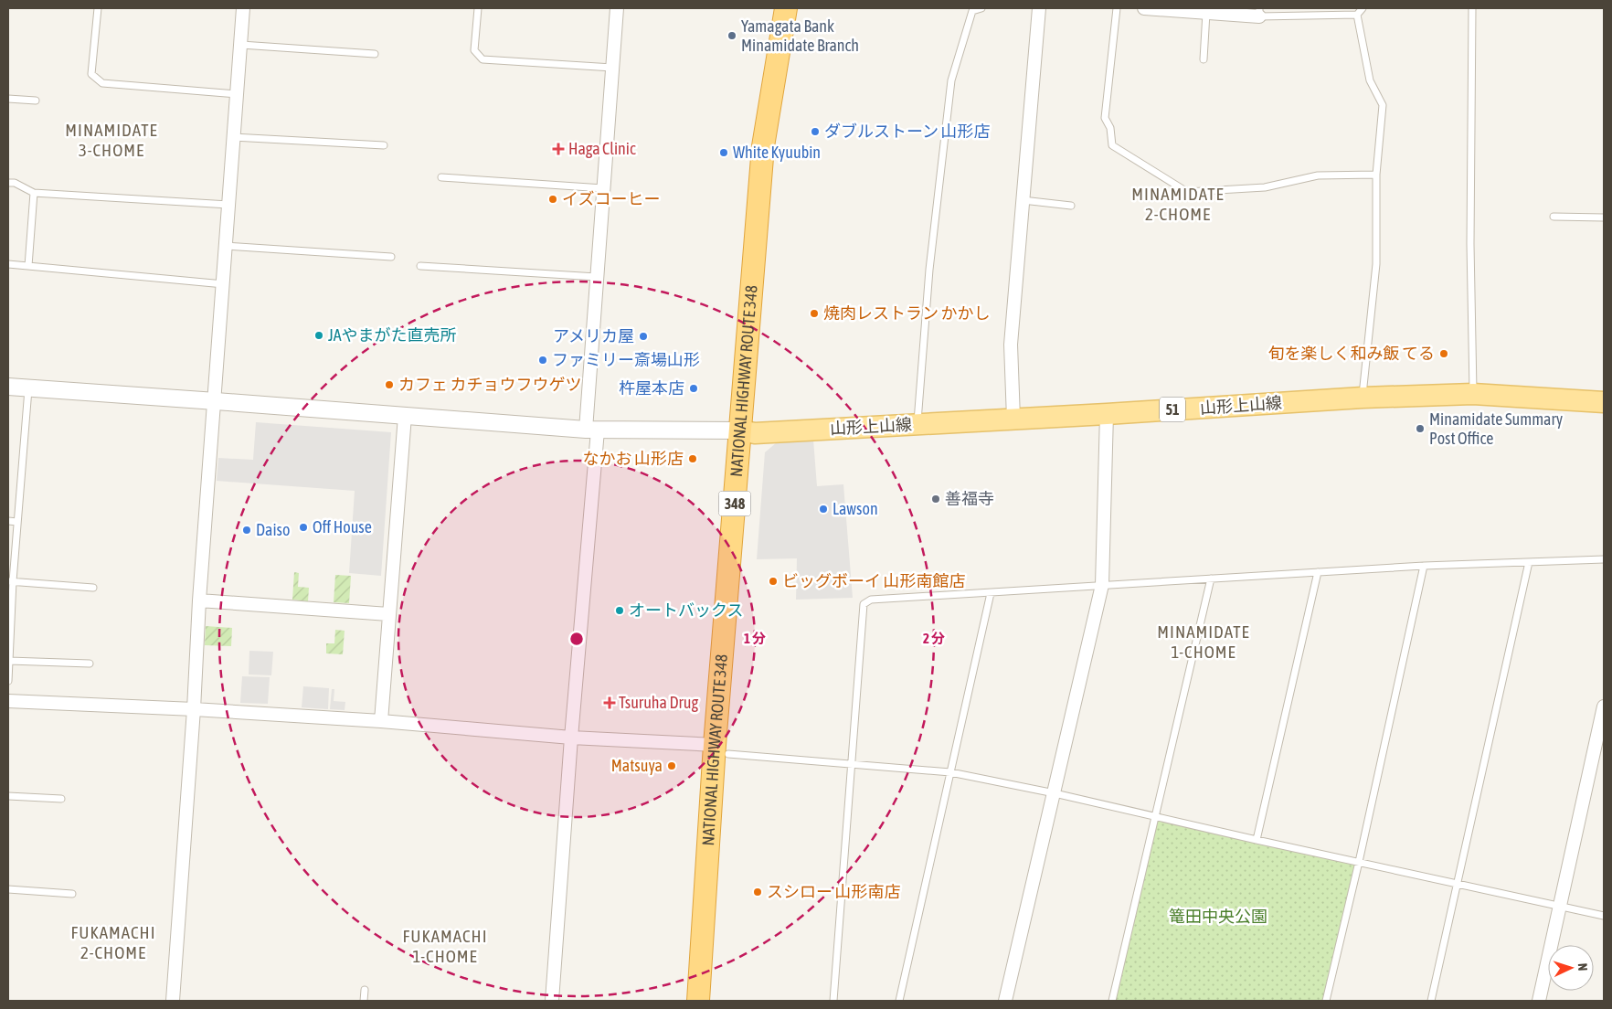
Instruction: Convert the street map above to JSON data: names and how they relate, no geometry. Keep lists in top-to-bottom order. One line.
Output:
{"streets":{"highway":["NATIONAL HIGHWAY ROUTE 348","348"],"main road":["山形上山線","51"]},"crossings":[["NATIONAL HIGHWAY ROUTE 348","山形上山線"]],"districts":["MINAMIDATE 3-CHOME","MINAMIDATE 2-CHOME","MINAMIDATE 1-CHOME","FUKAMACHI 2-CHOME","FUKAMACHI 1-CHOME"],"parks":["篭田中央公園"],"places":{"other":["Yamagata Bank Minamidate Branch","ダブルストーン 山形店","White Kyuubin","イズコーヒー","焼肉レストラン かかし","JAやまがた直売所","アメリカ屋","旬を楽しく和み飯 てる","ファミリー斎場山形","カフェ カチョウフウゲツ","杵屋本店","Minamidate Summary Post Office","なかお 山形店","善福寺","Lawson","Off House","Daiso","ビッグボーイ 山形南館店","オートバックス","Matsuya","スシロー 山形南店"],"health":["Haga Clinic","Tsuruha Drug"]},"north":"right","rings":["1 分","2 分"]}
